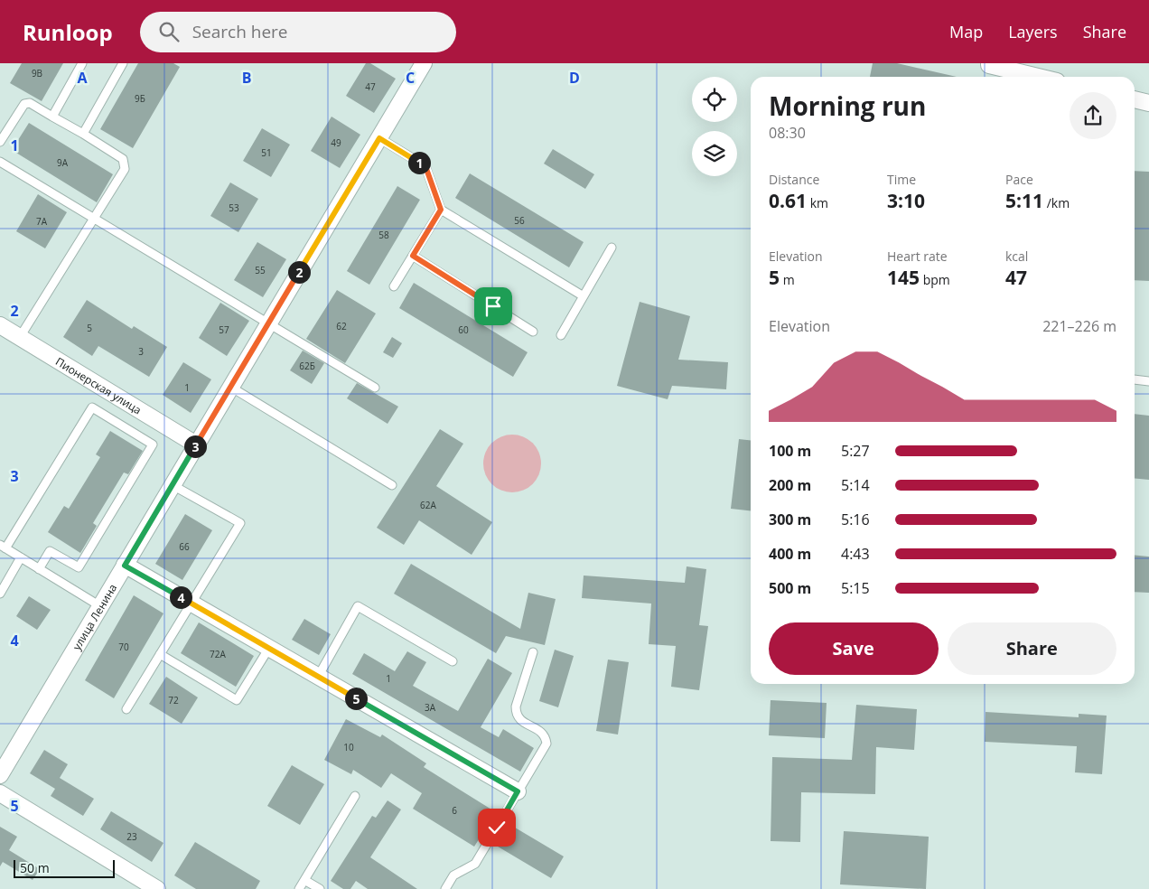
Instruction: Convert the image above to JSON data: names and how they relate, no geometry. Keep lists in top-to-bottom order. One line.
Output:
{"streets":{"street":["Пионерская улица","улица Ленина"]},"crossings":[["Пионерская улица","улица Ленина"]],"house_numbers":["9В","47","9Б","49","51","9А","53","56","7А","58","55","62","5","57","60","3","62Б","1","62А","66","70","72А","1","72","3А","10","6","23"],"scale_bar":"50 m","page":{"header":"Runloop","search":"Search here","nav":["Map","Layers","Share"],"heading":["Morning run","08:30"],"pins":["1","2","3","4","5"],"stats":[["Distance","0.61 km"],["Time","3:10"],["Pace","5:11 /km"],["Elevation","5 m"],["Heart rate","145 bpm"],["kcal","47"]],"chart":["Elevation","221–226 m"],"list":[{"name":"100 m","note":"5:27"},{"name":"200 m","note":"5:14"},{"name":"300 m","note":"5:16"},{"name":"400 m","note":"4:43"},{"name":"500 m","note":"5:15"}],"buttons":["Save","Share"],"scale":"50 m"},"grid":{"columns":["A","B","C","D"],"rows":["1","2","3","4","5"]}}
